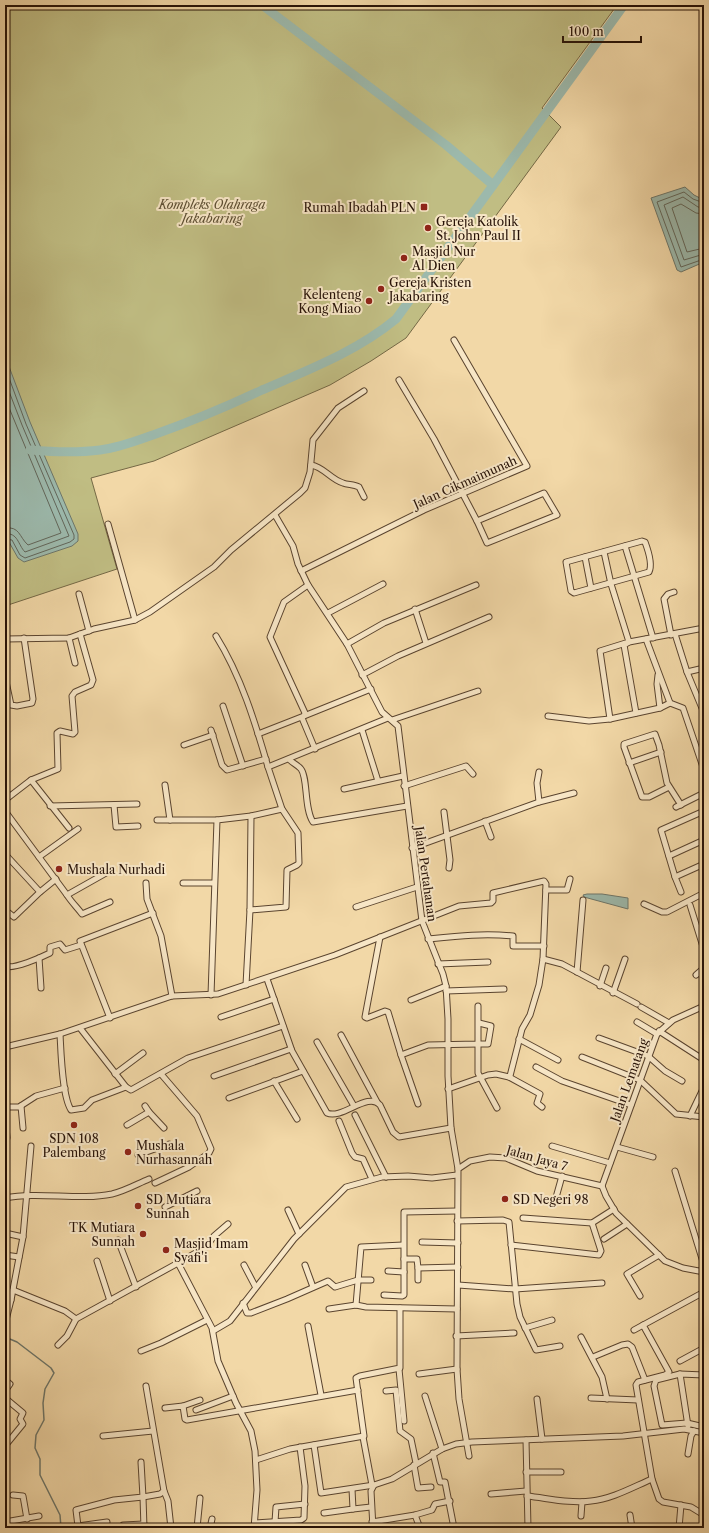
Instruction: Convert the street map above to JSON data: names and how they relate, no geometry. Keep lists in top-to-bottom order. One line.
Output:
{"streets":{"street":["Jalan Cikmaimunah","Jalan Pertahanan","Jalan Lematang","Jalan Jaya 7"]},"crossings":[["Jalan Cikmaimunah","Jalan Pertahanan"],["Jalan Pertahanan","Jalan Jaya 7"],["Jalan Lematang","Jalan Jaya 7"]],"parks":["Kompleks Olahraga Jakabaring"],"places":{"transit":["Rumah Ibadah PLN"],"other":["Gereja Katolik St. John Paul II","Masjid Nur Al Dien","Gereja Kristen Jakabaring","Kelenteng Kong Miao","Mushala Nurhadi","SDN 108 Palembang","Mushala Nurhasannah","SD Negeri 98","SD Mutiara Sunnah","TK Mutiara Sunnah","Masjid Imam Syafi'i"]},"scale_bar":"100 m"}
